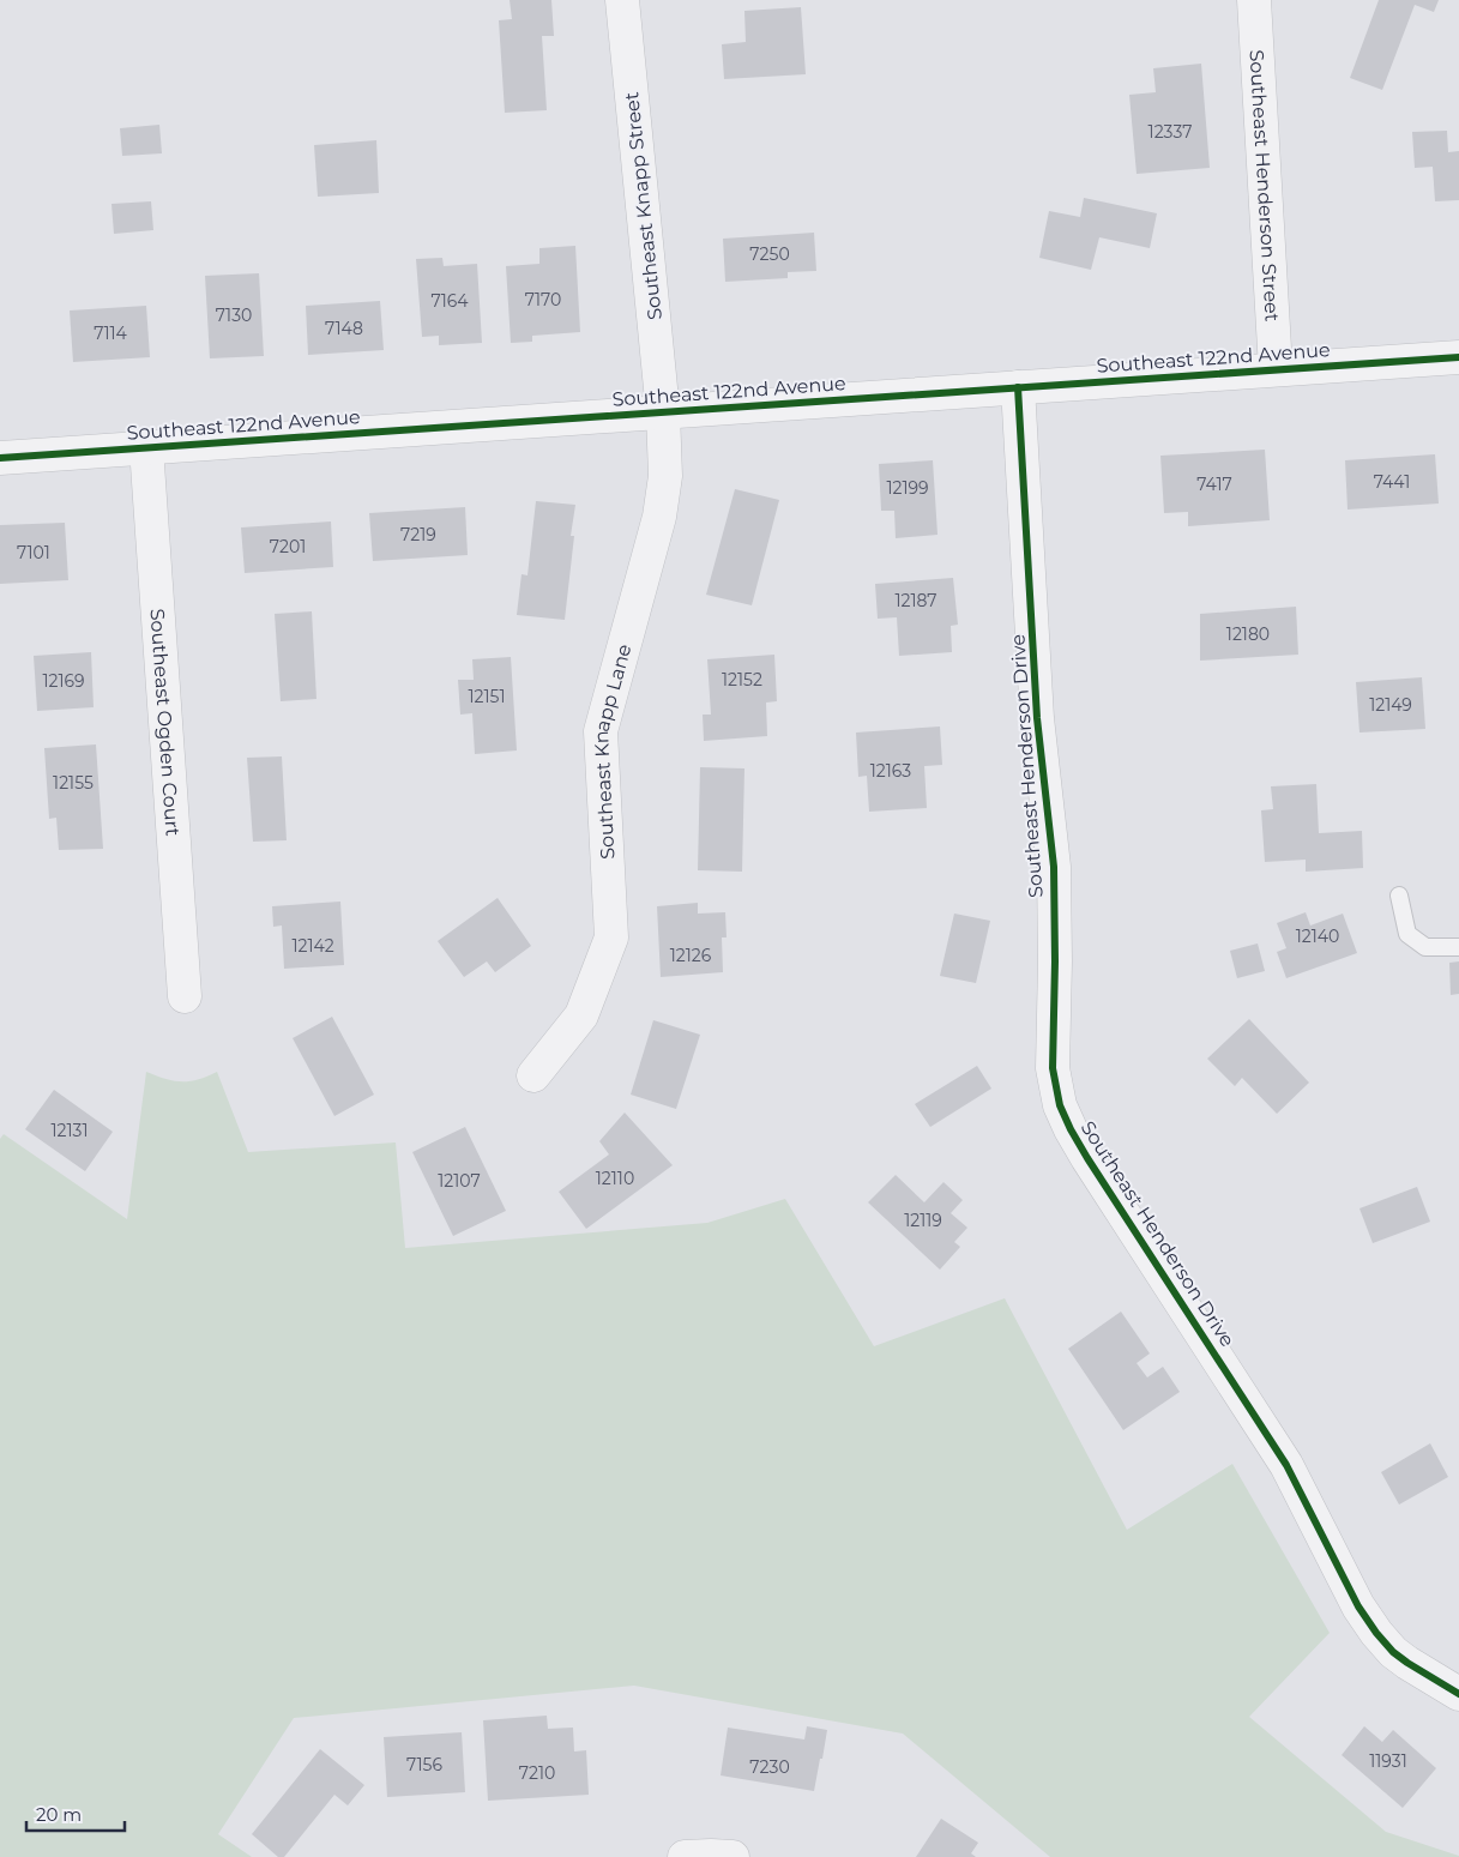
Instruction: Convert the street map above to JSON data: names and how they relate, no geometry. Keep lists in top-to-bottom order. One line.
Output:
{"streets":{"street":["Southeast Henderson Street","Southeast Knapp Street","Southeast 122nd Avenue","Southeast Ogden Court","Southeast Knapp Lane","Southeast Henderson Drive"]},"crossings":[["Southeast Henderson Street","Southeast 122nd Avenue"],["Southeast Knapp Street","Southeast 122nd Avenue"],["Southeast Knapp Street","Southeast Knapp Lane"],["Southeast 122nd Avenue","Southeast Ogden Court"],["Southeast 122nd Avenue","Southeast Knapp Lane"],["Southeast 122nd Avenue","Southeast Henderson Drive"]],"house_numbers":["12337","7250","7170","7164","7130","7148","7114","7441","7417","12199","7219","7201","7101","12187","12180","12152","12169","12151","12149","12163","12155","12140","12142","12126","12131","12110","12107","12119","11931","7156","7230","7210"],"scale_bar":"20 m"}
